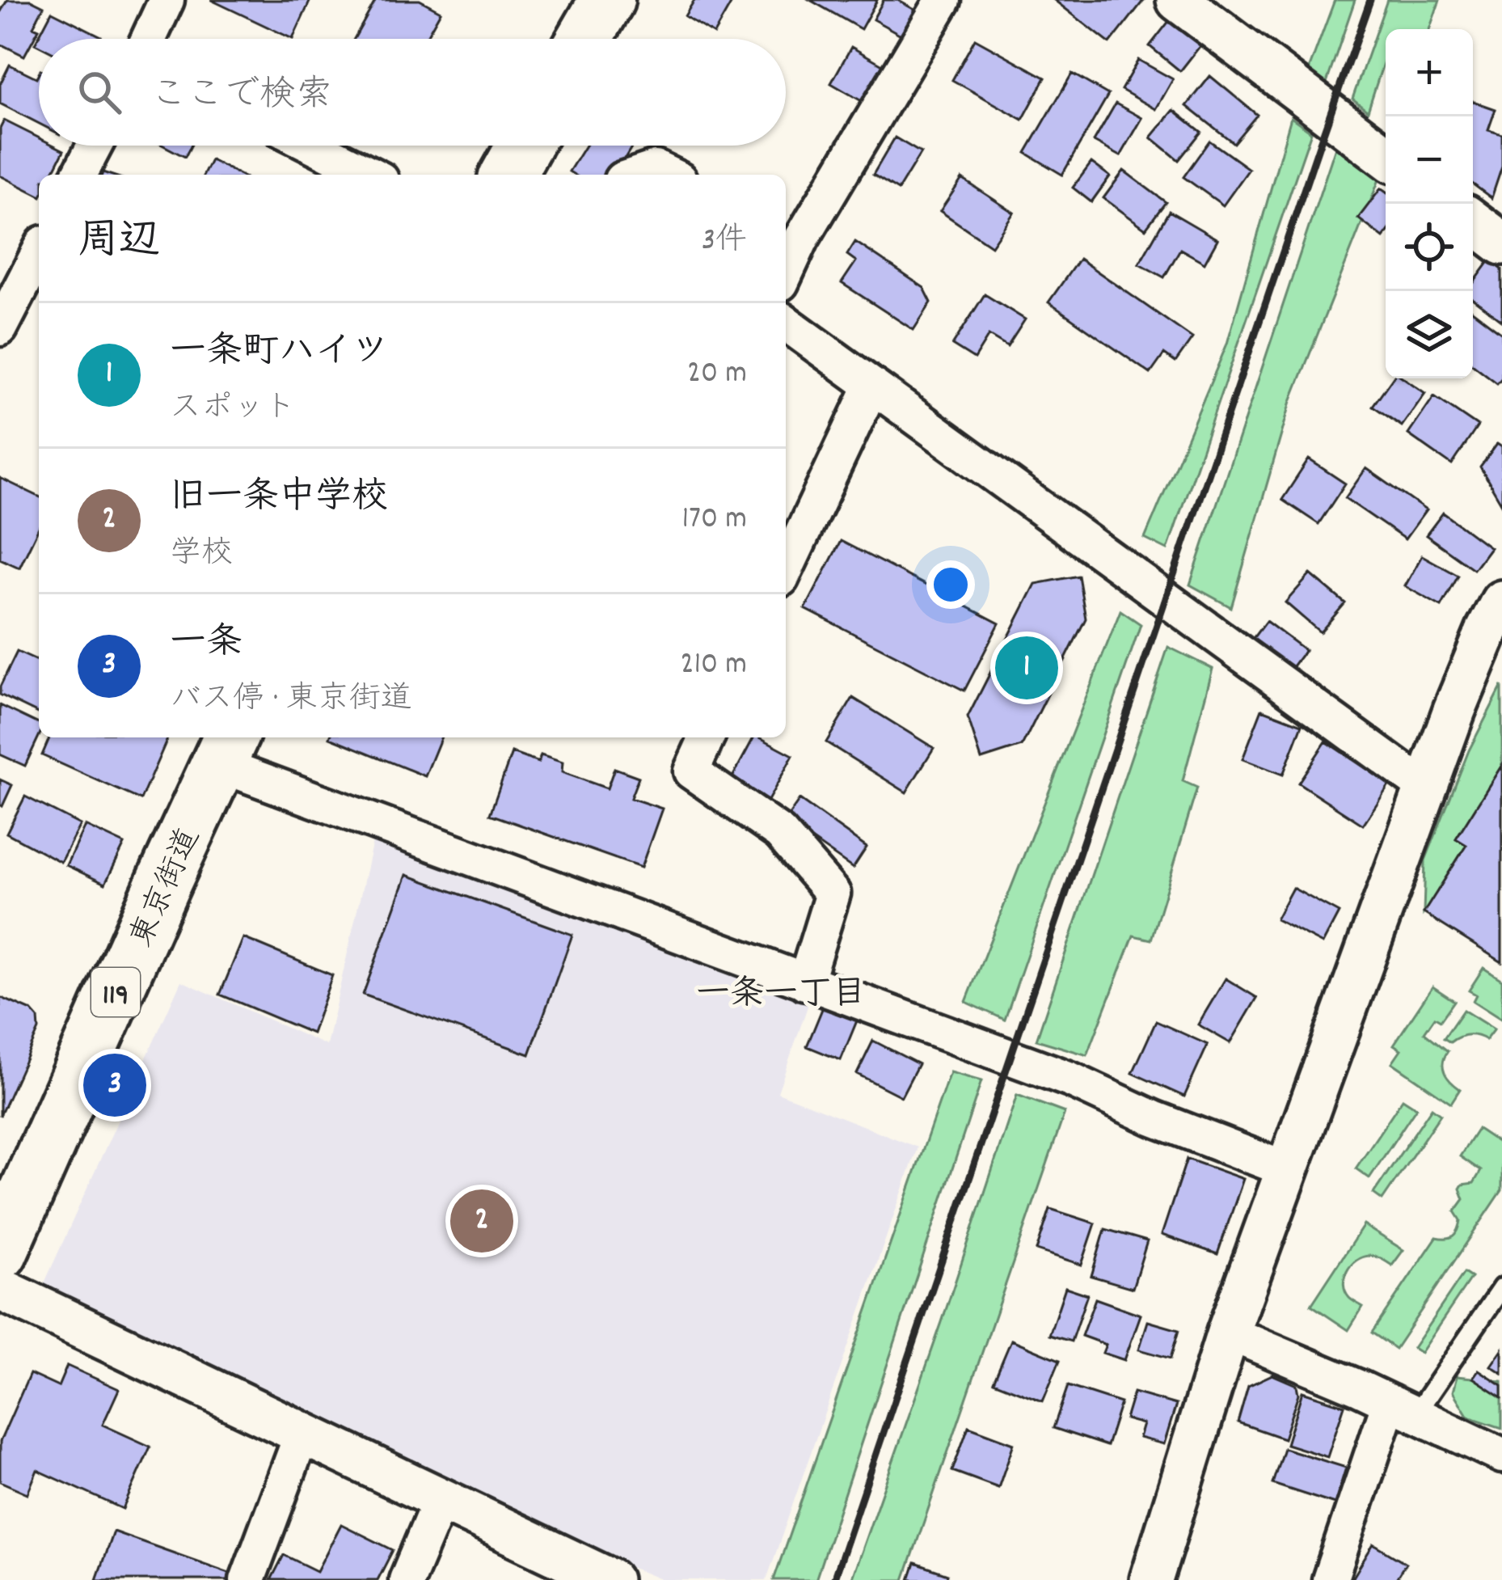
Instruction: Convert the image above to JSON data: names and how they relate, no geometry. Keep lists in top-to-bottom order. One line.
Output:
{"streets":{"highway":["東京街道","119"]},"districts":["一条一丁目"],"page":{"map_buttons":["+","−"],"search":"ここで検索","heading":["周辺","3件"],"list":[{"mark":"1","name":"一条町ハイツ","note":"スポット","value":"20 m"},{"mark":"2","name":"旧一条中学校","note":"学校","value":"170 m"},{"mark":"3","name":"一条","note":"バス停 · 東京街道","value":"210 m"}],"pins":["1","3","2"]}}
